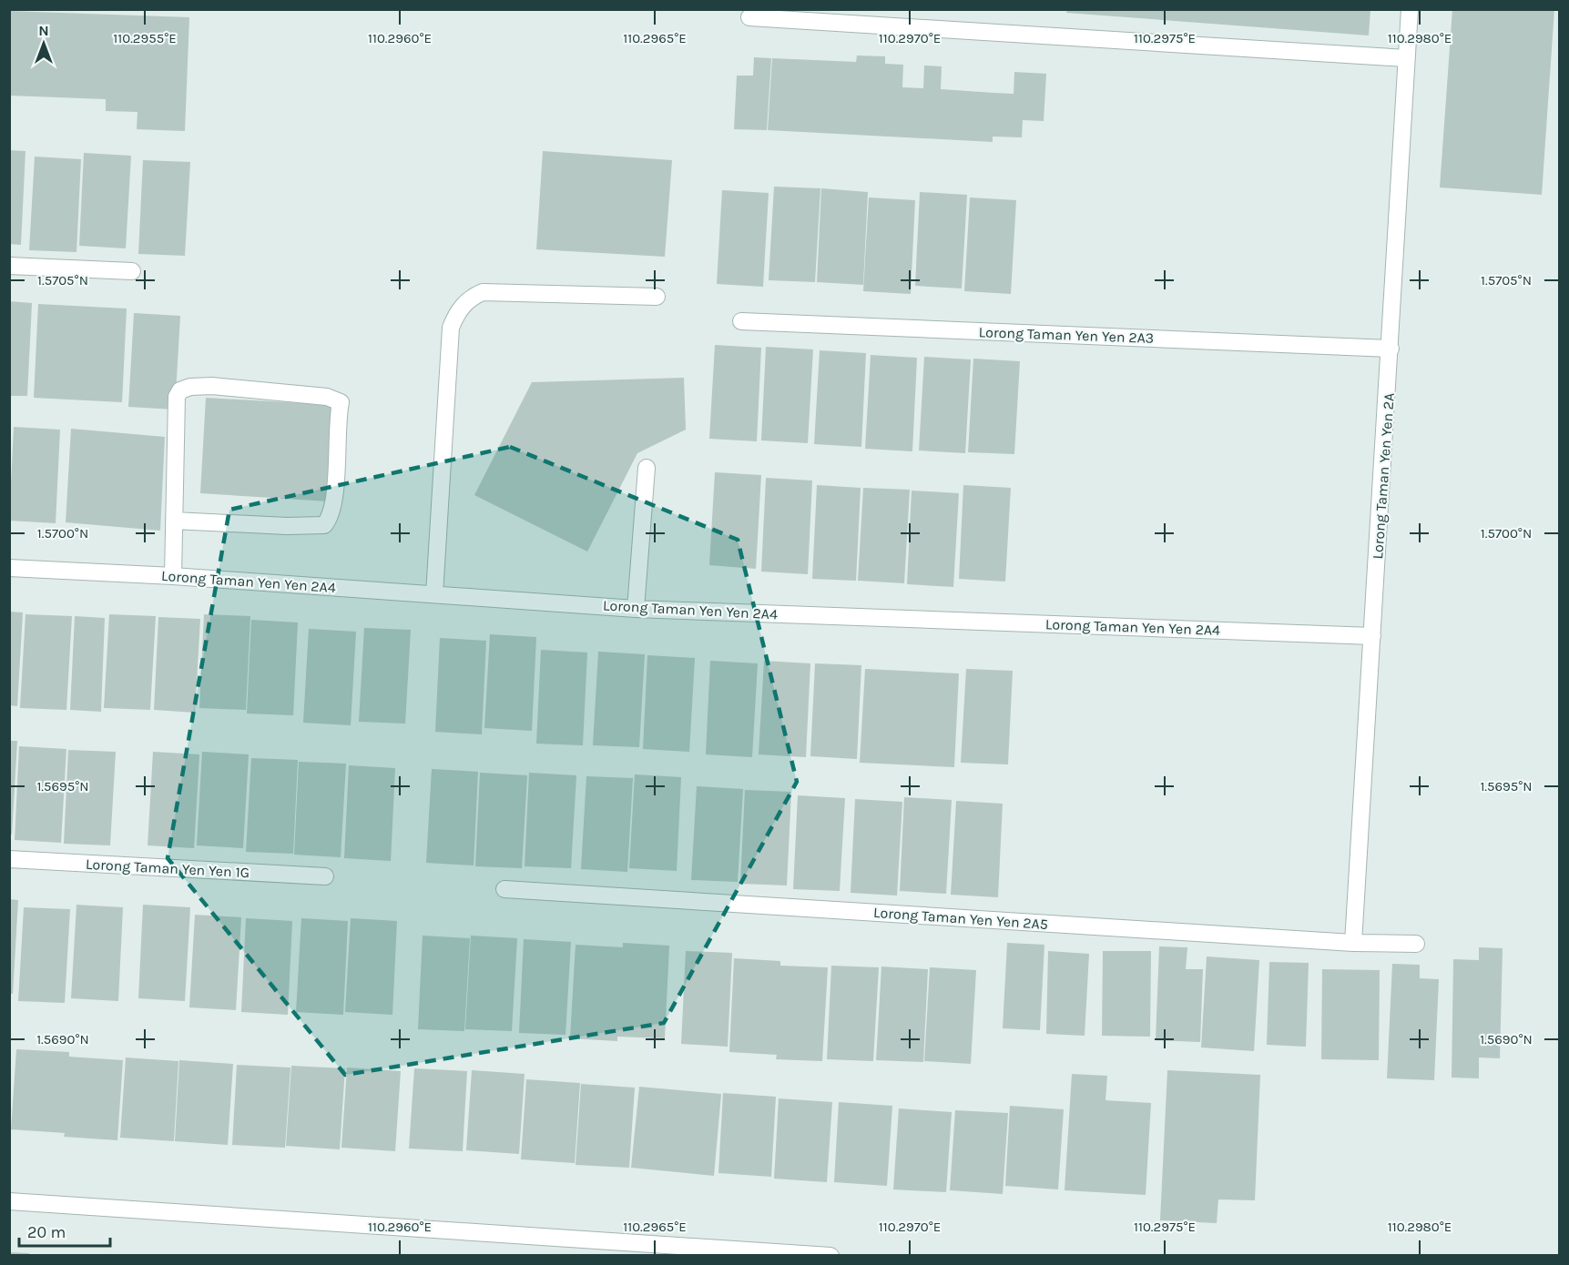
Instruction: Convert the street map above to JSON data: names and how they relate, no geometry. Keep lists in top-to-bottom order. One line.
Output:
{"streets":{"street":["Lorong Taman Yen Yen 2A3","Lorong Taman Yen Yen 2A","Lorong Taman Yen Yen 2A4","Lorong Taman Yen Yen 1G","Lorong Taman Yen Yen 2A5"]},"crossings":[["Lorong Taman Yen Yen 2A3","Lorong Taman Yen Yen 2A"],["Lorong Taman Yen Yen 2A","Lorong Taman Yen Yen 2A4"],["Lorong Taman Yen Yen 2A","Lorong Taman Yen Yen 2A5"]],"scale_bar":"20 m","north":"top","coordinates":["110.2955°E","110.2960°E","110.2965°E","110.2970°E","110.2975°E","110.2980°E","1.5705°N","1.5700°N","1.5695°N","1.5690°N"]}
